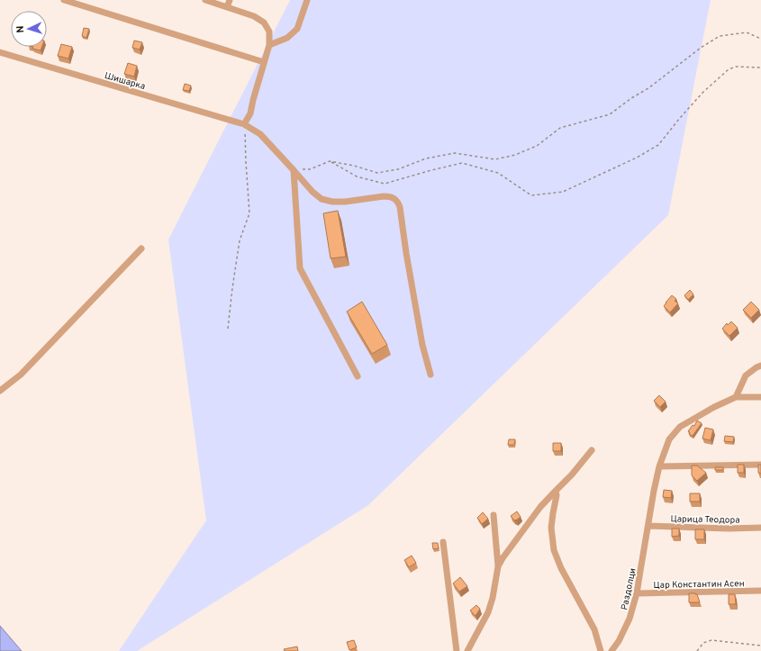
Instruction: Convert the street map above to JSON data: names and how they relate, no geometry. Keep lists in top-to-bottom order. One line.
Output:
{"streets":{"street":["Шишарка","Царица Теодора","Цар Константин Асен","Раздолци"]},"crossings":[["Царица Теодора","Раздолци"],["Цар Константин Асен","Раздолци"]],"north":"left"}
